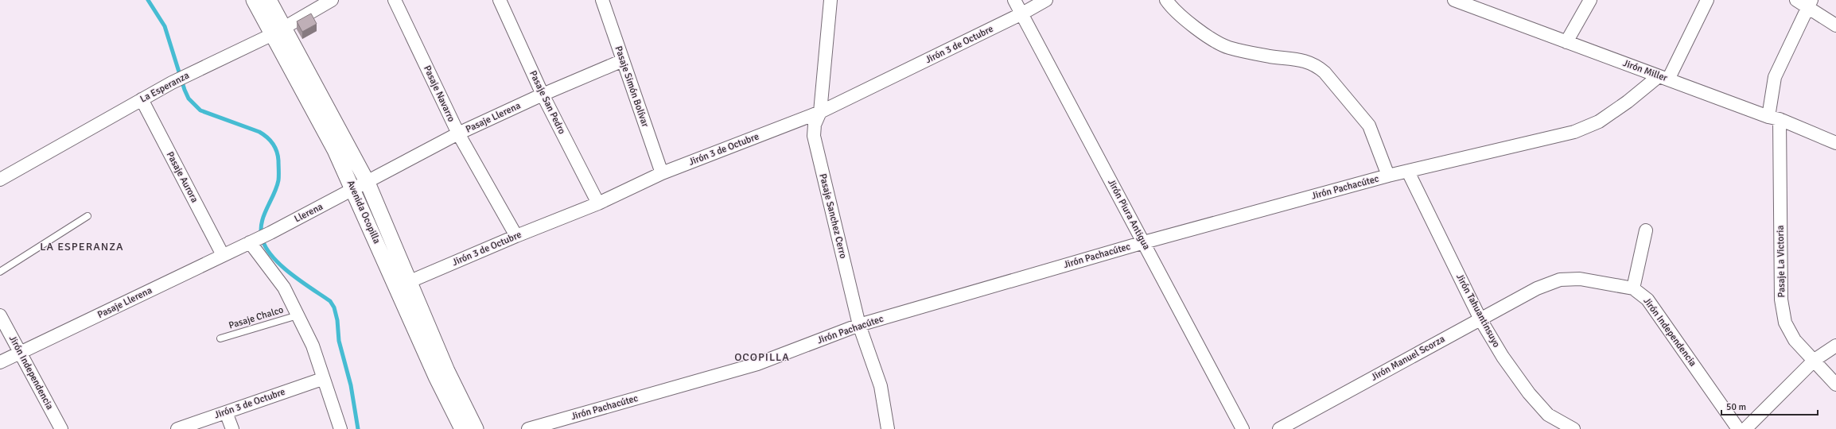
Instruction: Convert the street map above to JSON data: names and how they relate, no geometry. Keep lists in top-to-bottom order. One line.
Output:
{"streets":{"street":["Jirón 3 de Octubre","Jirón Miller","Pasaje Simón Bolívar","La Esperanza","Pasaje Navarro","Pasaje San Pedro","Pasaje Llerena","Pasaje Aurora","Jirón Pachacútec","Avenida Ocopilla","Llerena","Jirón Piura Antigua","Pasaje Sanchez Cerro","Pasaje La Victoria","Jirón Tahuantinsuyo","Jirón Independencia","Jirón Manuel Scorza"],"lane":["Pasaje Chalco"]},"crossings":[["Jirón 3 de Octubre","Pasaje Simón Bolívar"],["Jirón 3 de Octubre","Pasaje Navarro"],["Jirón 3 de Octubre","Pasaje San Pedro"],["Jirón 3 de Octubre","Avenida Ocopilla"],["Jirón 3 de Octubre","Jirón Piura Antigua"],["Jirón 3 de Octubre","Pasaje Sanchez Cerro"],["Jirón Miller","Jirón Pachacútec"],["Jirón Miller","Pasaje La Victoria"],["Pasaje Simón Bolívar","Pasaje Llerena"],["La Esperanza","Pasaje Aurora"],["La Esperanza","Avenida Ocopilla"],["Pasaje Navarro","Pasaje Llerena"],["Pasaje San Pedro","Pasaje Llerena"],["Pasaje Llerena","Pasaje Aurora"],["Pasaje Llerena","Avenida Ocopilla"],["Pasaje Llerena","Llerena"],["Pasaje Llerena","Jirón Independencia"],["Jirón Pachacútec","Jirón Piura Antigua"],["Jirón Pachacútec","Pasaje Sanchez Cerro"],["Jirón Pachacútec","Jirón Tahuantinsuyo"],["Avenida Ocopilla","Llerena"],["Jirón Tahuantinsuyo","Jirón Manuel Scorza"],["Jirón Independencia","Jirón Manuel Scorza"]],"districts":["LA ESPERANZA","OCOPILLA"],"scale_bar":"50 m"}
